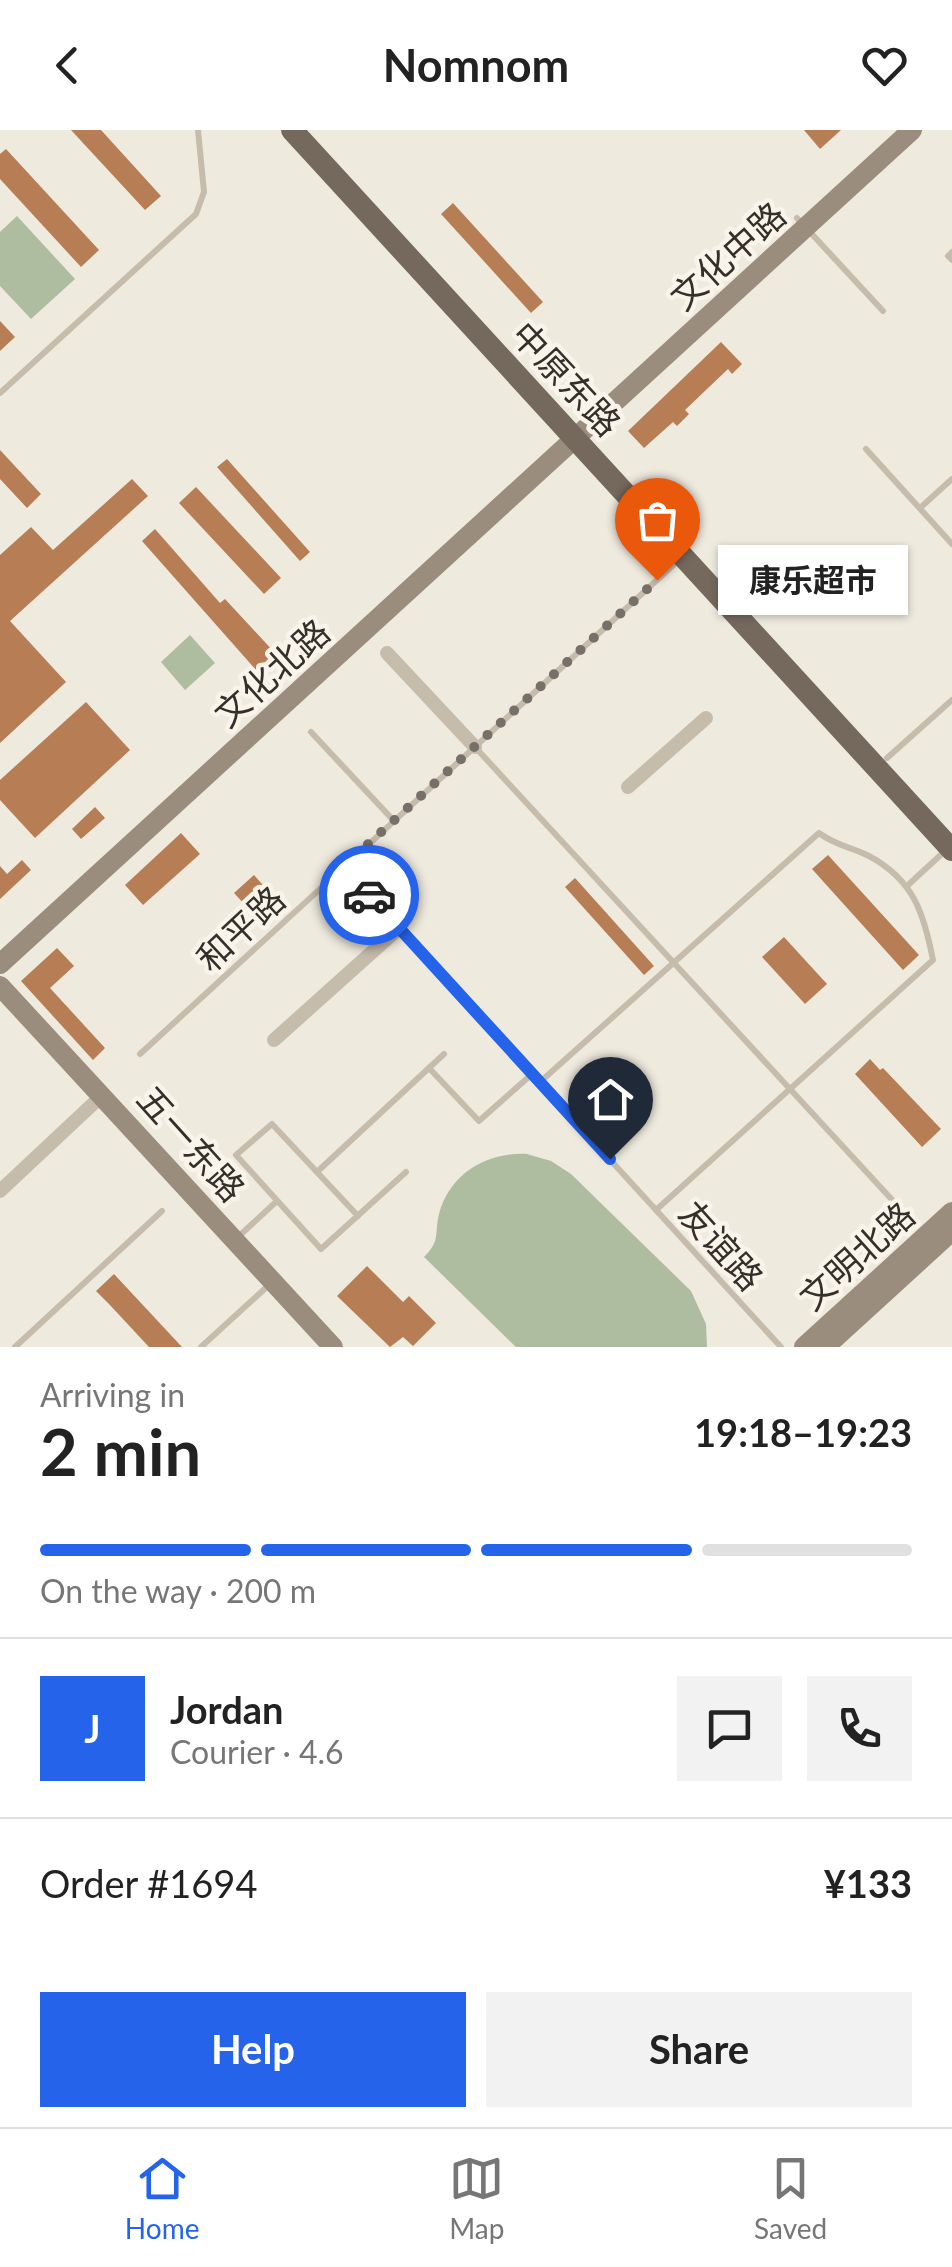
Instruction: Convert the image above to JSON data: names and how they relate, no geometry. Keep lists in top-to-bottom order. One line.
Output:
{"streets":{"main road":["中原东路"],"street":["文化中路","文化北路","五一东路","文明北路"],"lane":["和平路","友谊路"]},"crossings":[["文化中路","中原东路"],["文化中路","文化北路"],["中原东路","文化北路"],["中原东路","和平路"],["和平路","友谊路"]],"places":["康乐超市"],"page":{"header":"Nomnom","bubble":"康乐超市","heading":["2 min","Arriving in","19:18–19:23"],"panel":["Jordan","Courier · 4.6","Order #1694","¥133"],"bar":"On the way · 200 m","round":"J","buttons":["Help","Share"],"tabs":["Home","Map","Saved"]}}
